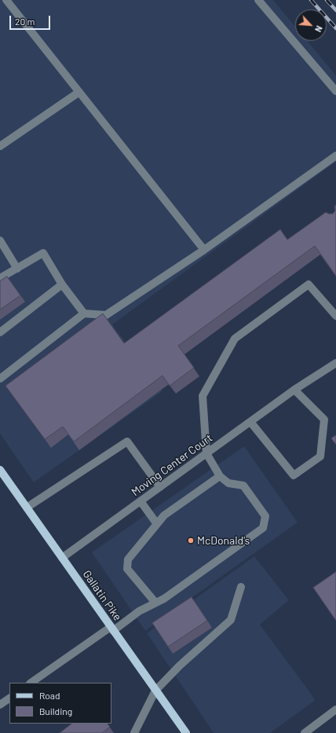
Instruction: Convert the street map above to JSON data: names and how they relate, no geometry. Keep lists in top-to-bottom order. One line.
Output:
{"streets":{"main road":["Gallatin Pike"],"street":["Moving Center Court"]},"crossings":[["Moving Center Court","Gallatin Pike"]],"places":["McDonald's"],"legend":["Road","Building"],"scale_bar":"20 m","north":"bottom right"}
